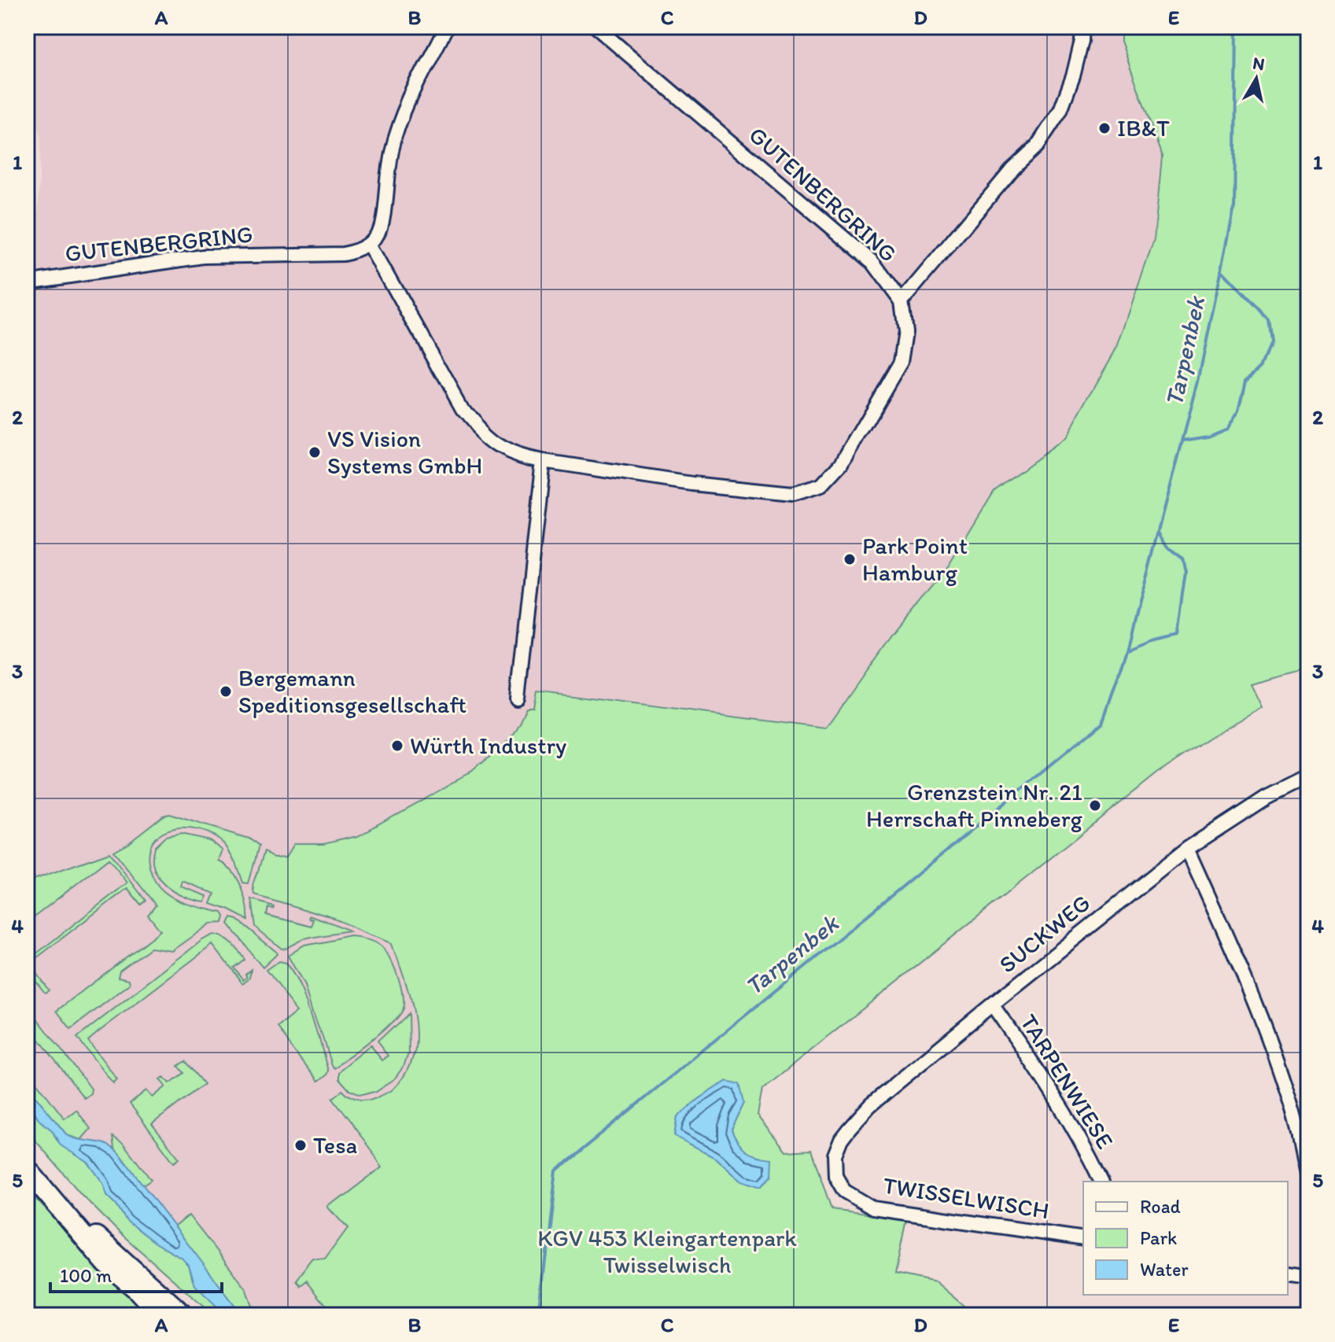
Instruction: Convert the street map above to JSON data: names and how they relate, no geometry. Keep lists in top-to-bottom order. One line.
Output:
{"streets":{"street":["GUTENBERGRING","SUCKWEG","TARPENWIESE","TWISSELWISCH"]},"crossings":[["SUCKWEG","TARPENWIESE"],["SUCKWEG","TWISSELWISCH"]],"water":["Tarpenbek"],"parks":["KGV 453 Kleingartenpark Twisselwisch"],"places":["IB&T","VS Vision Systems GmbH","Park Point Hamburg","Bergemann Speditionsgesellschaft","Würth Industry","Grenzstein Nr. 21 Herrschaft Pinneberg","Tesa"],"legend":["Road","Park","Water"],"scale_bar":"100 m","north":"top","grid":{"columns":["A","B","C","D","E"],"rows":["1","2","3","4","5"]}}
